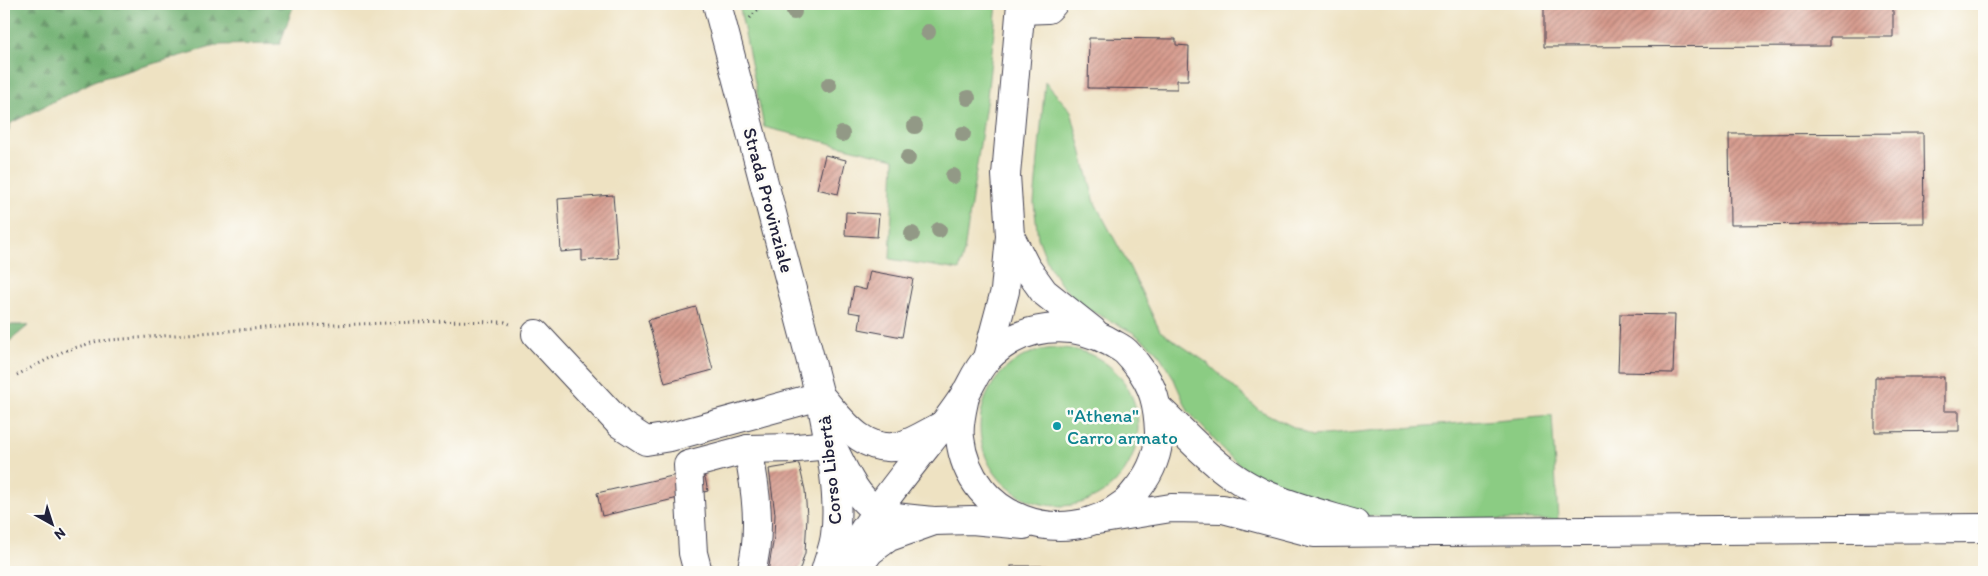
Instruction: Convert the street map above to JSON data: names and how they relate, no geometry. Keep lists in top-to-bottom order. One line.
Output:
{"streets":{"main road":["Strada Provinziale","Corso Libertà"]},"crossings":[["Strada Provinziale","Corso Libertà"]],"places":["\"Athena\" Carro armato"],"north":"bottom right"}
